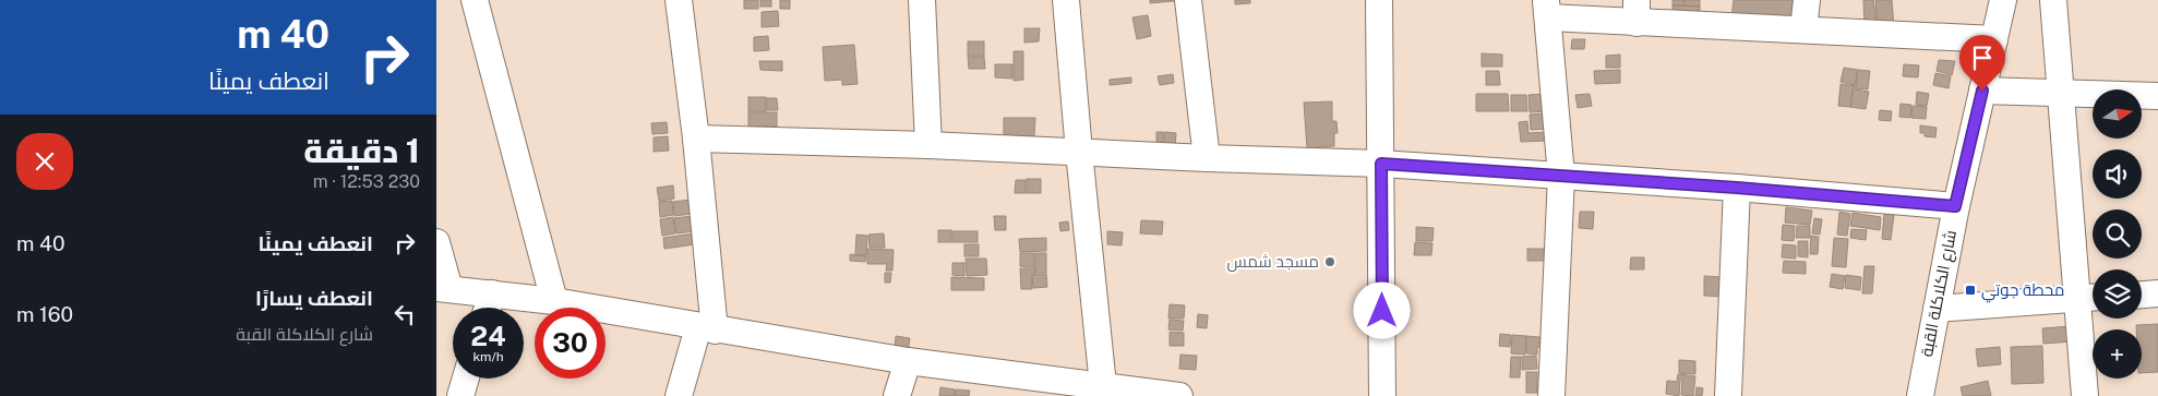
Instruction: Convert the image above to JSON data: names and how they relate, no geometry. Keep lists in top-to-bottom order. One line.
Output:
{"streets":{"street":["شارع الكلاكلة القبة"]},"places":{"other":["مسجد شمس"],"transit":["محطة جوتي"]},"north":"right","page":{"turn":["40 m","انعطف يمينًا"],"map_buttons":"+","heading":["1 دقيقة","230 m · 12:53"],"list":[{"name":"انعطف يمينًا","value":"40 m"},{"name":"انعطف يسارًا","note":"شارع الكلاكلة القبة","value":"160 m"}],"speed":"24 km/h","limit":"30"}}
